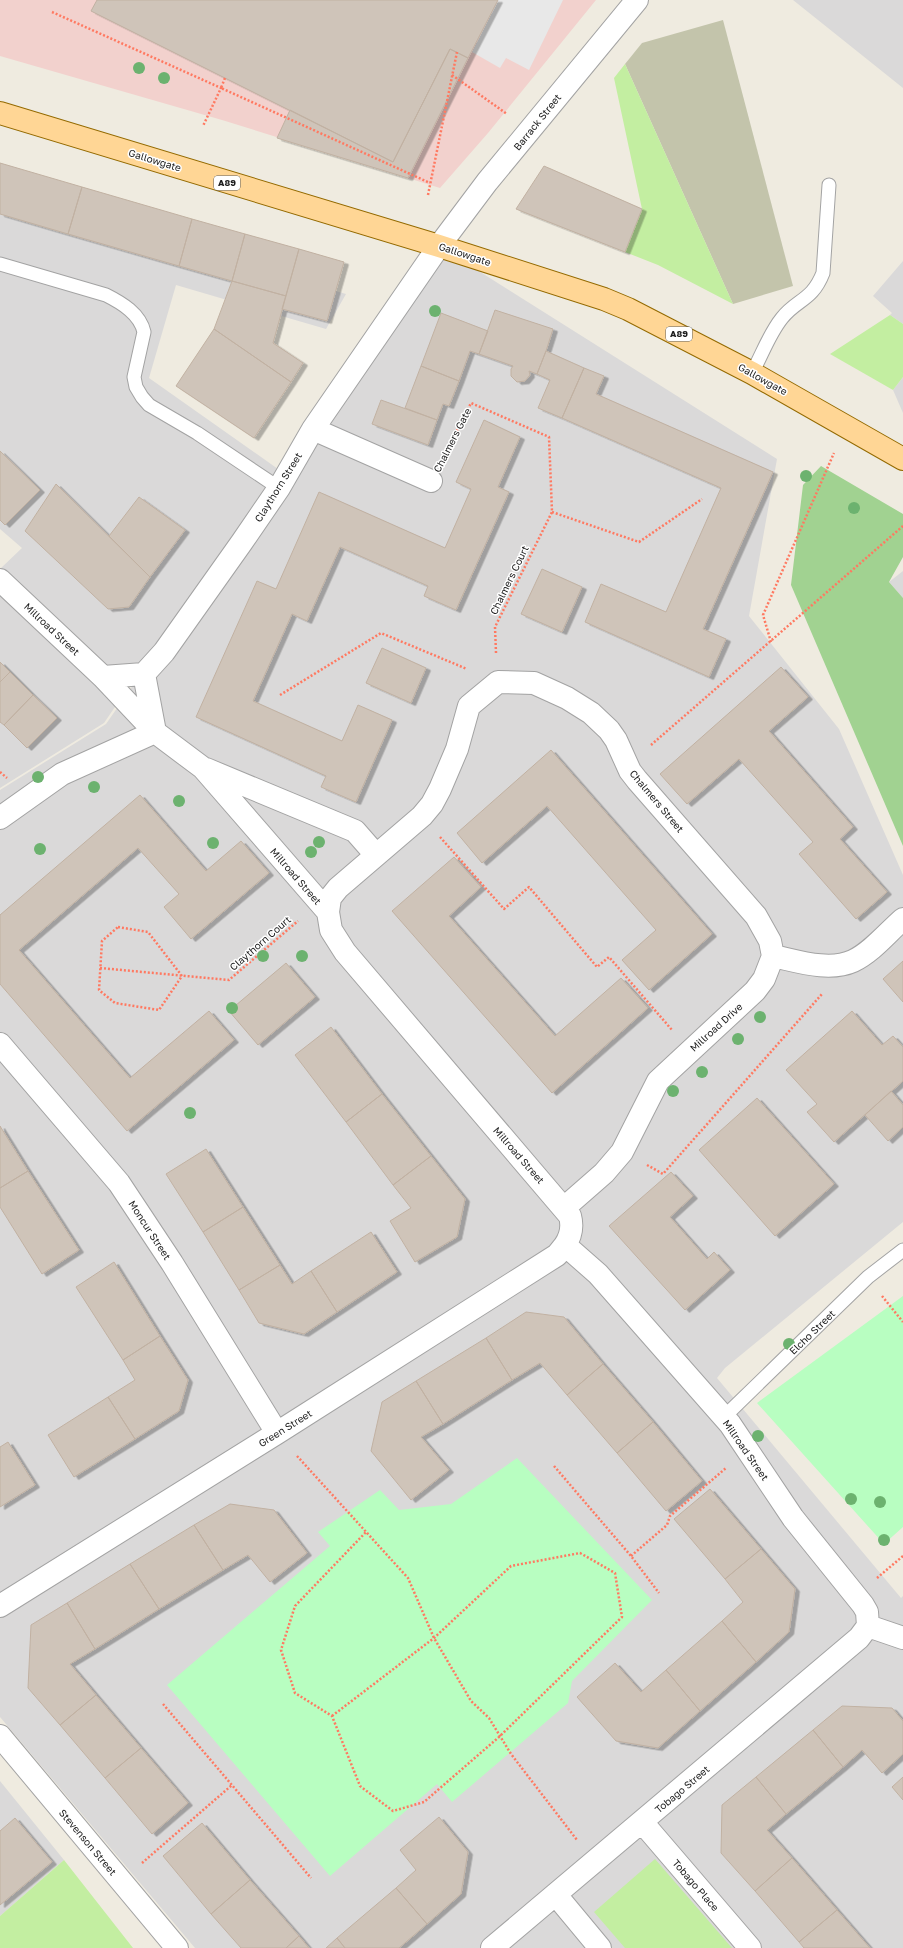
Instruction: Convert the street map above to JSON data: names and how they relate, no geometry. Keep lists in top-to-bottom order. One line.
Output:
{"streets":{"main road":["Gallowgate","A89"],"street":["Barrack Street","Chalmers Gate","Claythorn Street","Millroad Street","Chalmers Street","Millroad Drive","Moncur Street","Green Street","Tobago Street","Stevenson Street","Tobago Place"],"lane":["Elcho Street"],"path":["Chalmers Court","Claythorn Court"]},"crossings":[["Barrack Street","Gallowgate"],["Barrack Street","Claythorn Street"],["Gallowgate","Claythorn Street"],["Chalmers Gate","Claythorn Street"],["Chalmers Gate","Chalmers Court"],["Chalmers Court","Chalmers Street"],["Millroad Street","Claythorn Court"],["Millroad Street","Millroad Drive"],["Millroad Street","Elcho Street"],["Millroad Street","Green Street"],["Millroad Street","Tobago Street"],["Chalmers Street","Millroad Drive"],["Moncur Street","Green Street"],["Tobago Street","Tobago Place"]]}
